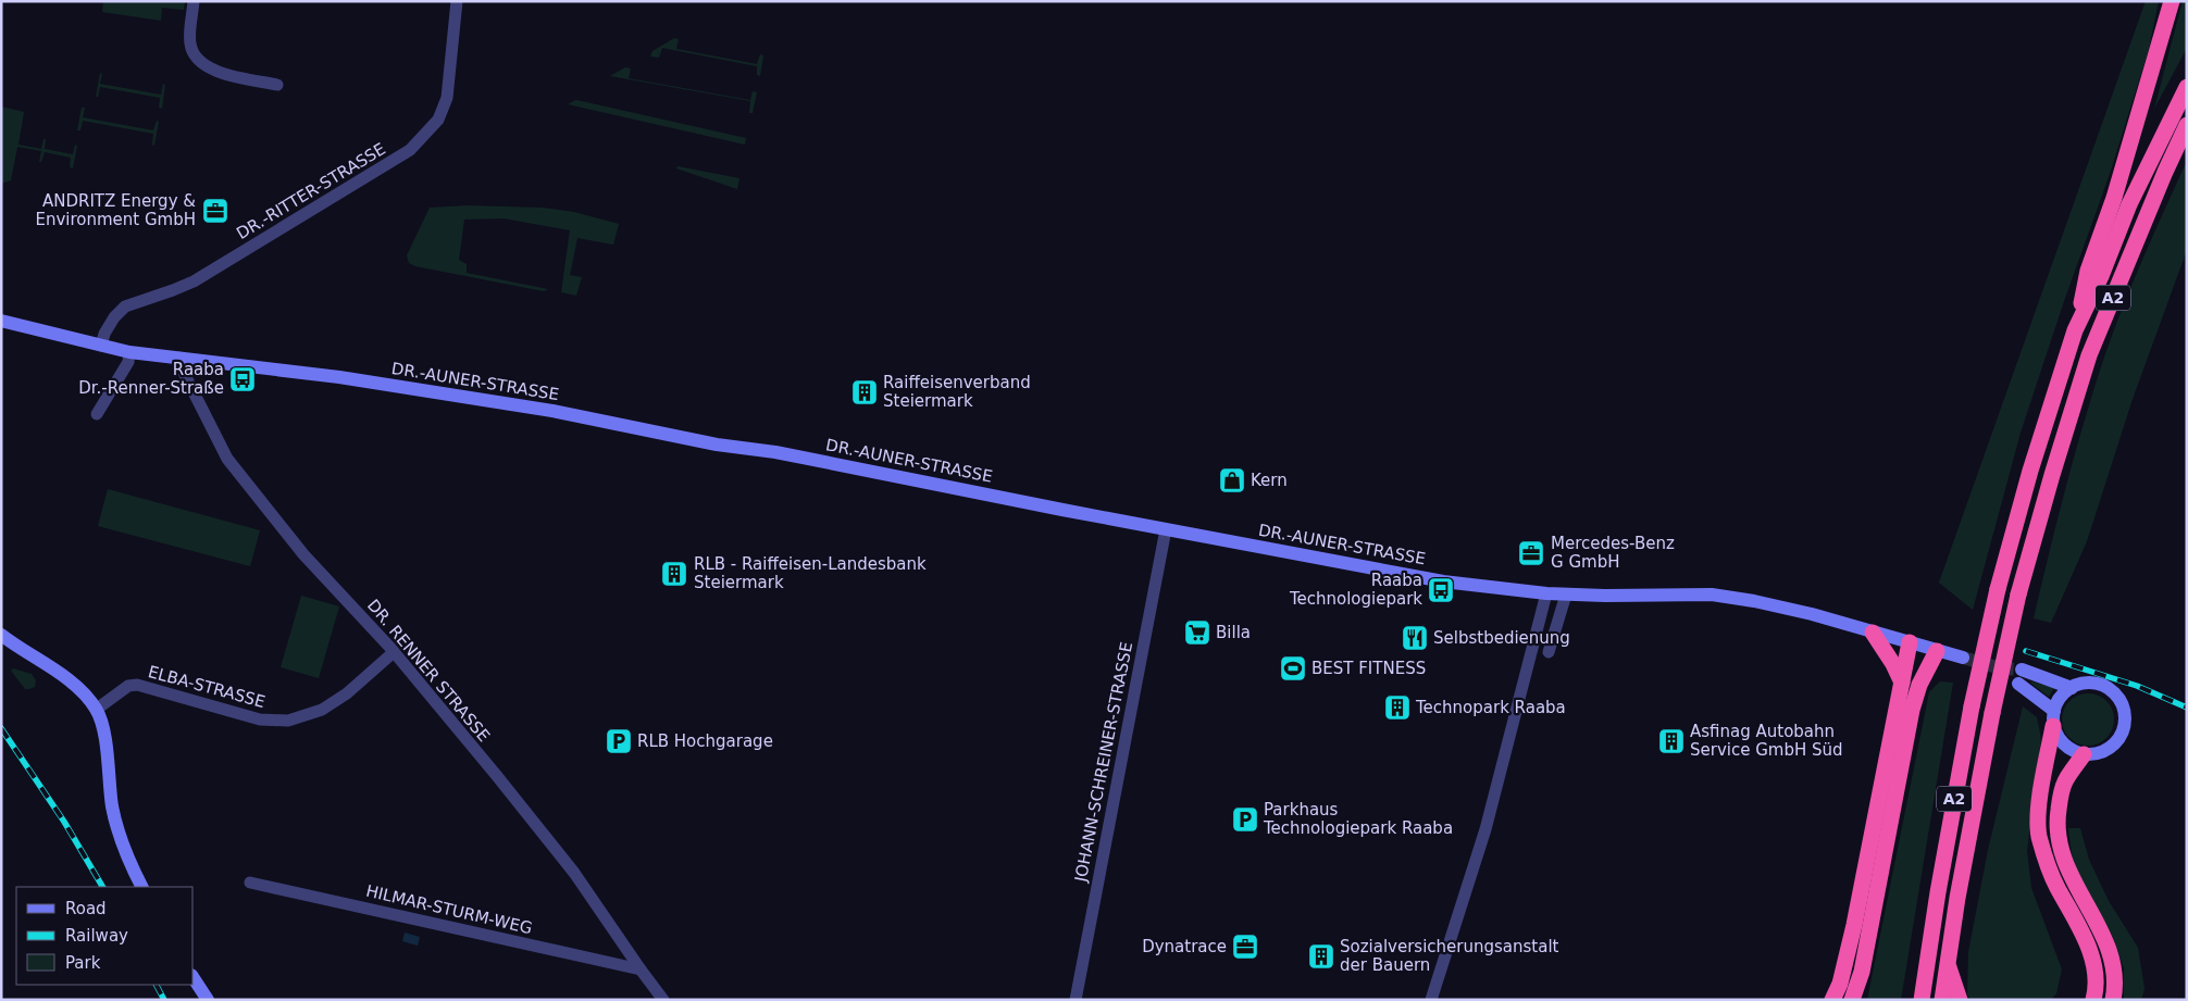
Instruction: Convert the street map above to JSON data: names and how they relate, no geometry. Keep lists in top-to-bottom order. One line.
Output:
{"streets":{"highway":["A2"],"main road":["DR.-AUNER-STRASSE"],"street":["DR.-RITTER-STRASSE","DR. RENNER STRASSE","ELBA-STRASSE","JOHANN-SCHREINER-STRASSE","HILMAR-STURM-WEG"]},"crossings":[["DR.-RITTER-STRASSE","DR.-AUNER-STRASSE"],["DR.-AUNER-STRASSE","DR. RENNER STRASSE"],["DR.-AUNER-STRASSE","JOHANN-SCHREINER-STRASSE"],["DR. RENNER STRASSE","ELBA-STRASSE"],["DR. RENNER STRASSE","HILMAR-STURM-WEG"]],"places":{"office":["ANDRITZ Energy & Environment GmbH","Mercedes-Benz G GmbH","Dynatrace"],"bus stop":["Raaba Dr.-Renner-Straße","Raaba Technologiepark"],"building":["Raiffeisenverband Steiermark","RLB - Raiffeisen-Landesbank Steiermark","Technopark Raaba","Asfinag Autobahn Service GmbH Süd","Sozialversicherungsanstalt der Bauern"],"shop":["Kern"],"supermarket":["Billa"],"restaurant":["Selbstbedienung"],"sports":["BEST FITNESS"],"parking":["RLB Hochgarage","Parkhaus Technologiepark Raaba"]},"legend":["Road","Railway","Park"]}
